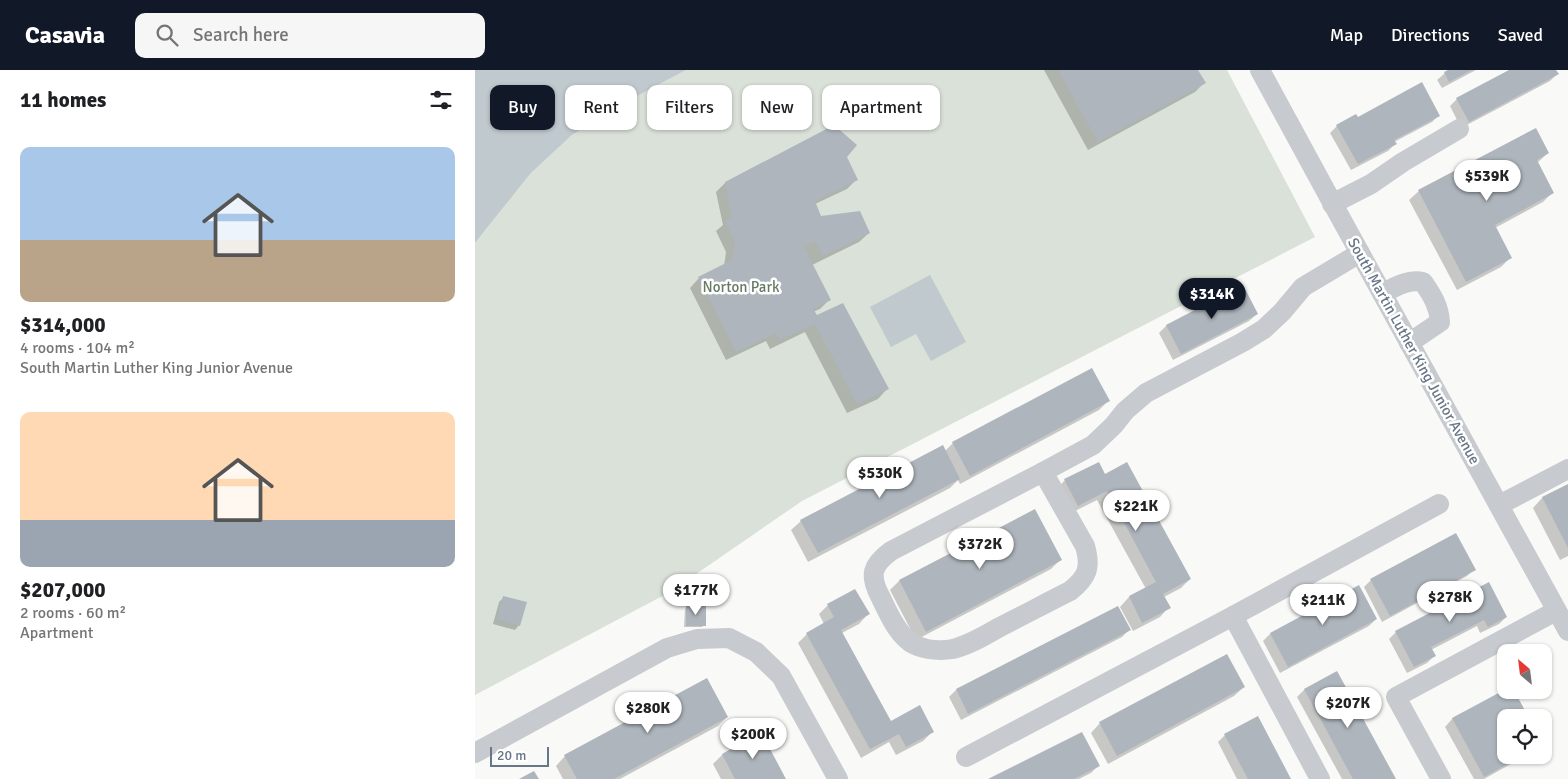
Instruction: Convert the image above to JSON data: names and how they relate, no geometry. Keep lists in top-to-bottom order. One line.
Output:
{"streets":{"street":["South Martin Luther King Junior Avenue"]},"parks":["Norton Park"],"scale_bar":"20 m","north":"top left","page":{"header":"Casavia","search":"Search here","nav":["Map","Directions","Saved"],"heading":"11 homes","chip":["Buy","Rent","Filters","New","Apartment"],"list":[{"name":"$314,000","note":"4 rooms · 104 m² · South Martin Luther King Junior Avenue"},{"name":"$207,000","note":"2 rooms · 60 m² · Apartment"}],"price":["$539K","$314K","$530K","$221K","$372K","$177K","$278K","$211K","$207K","$280K","$200K"],"scale":"20 m"}}
